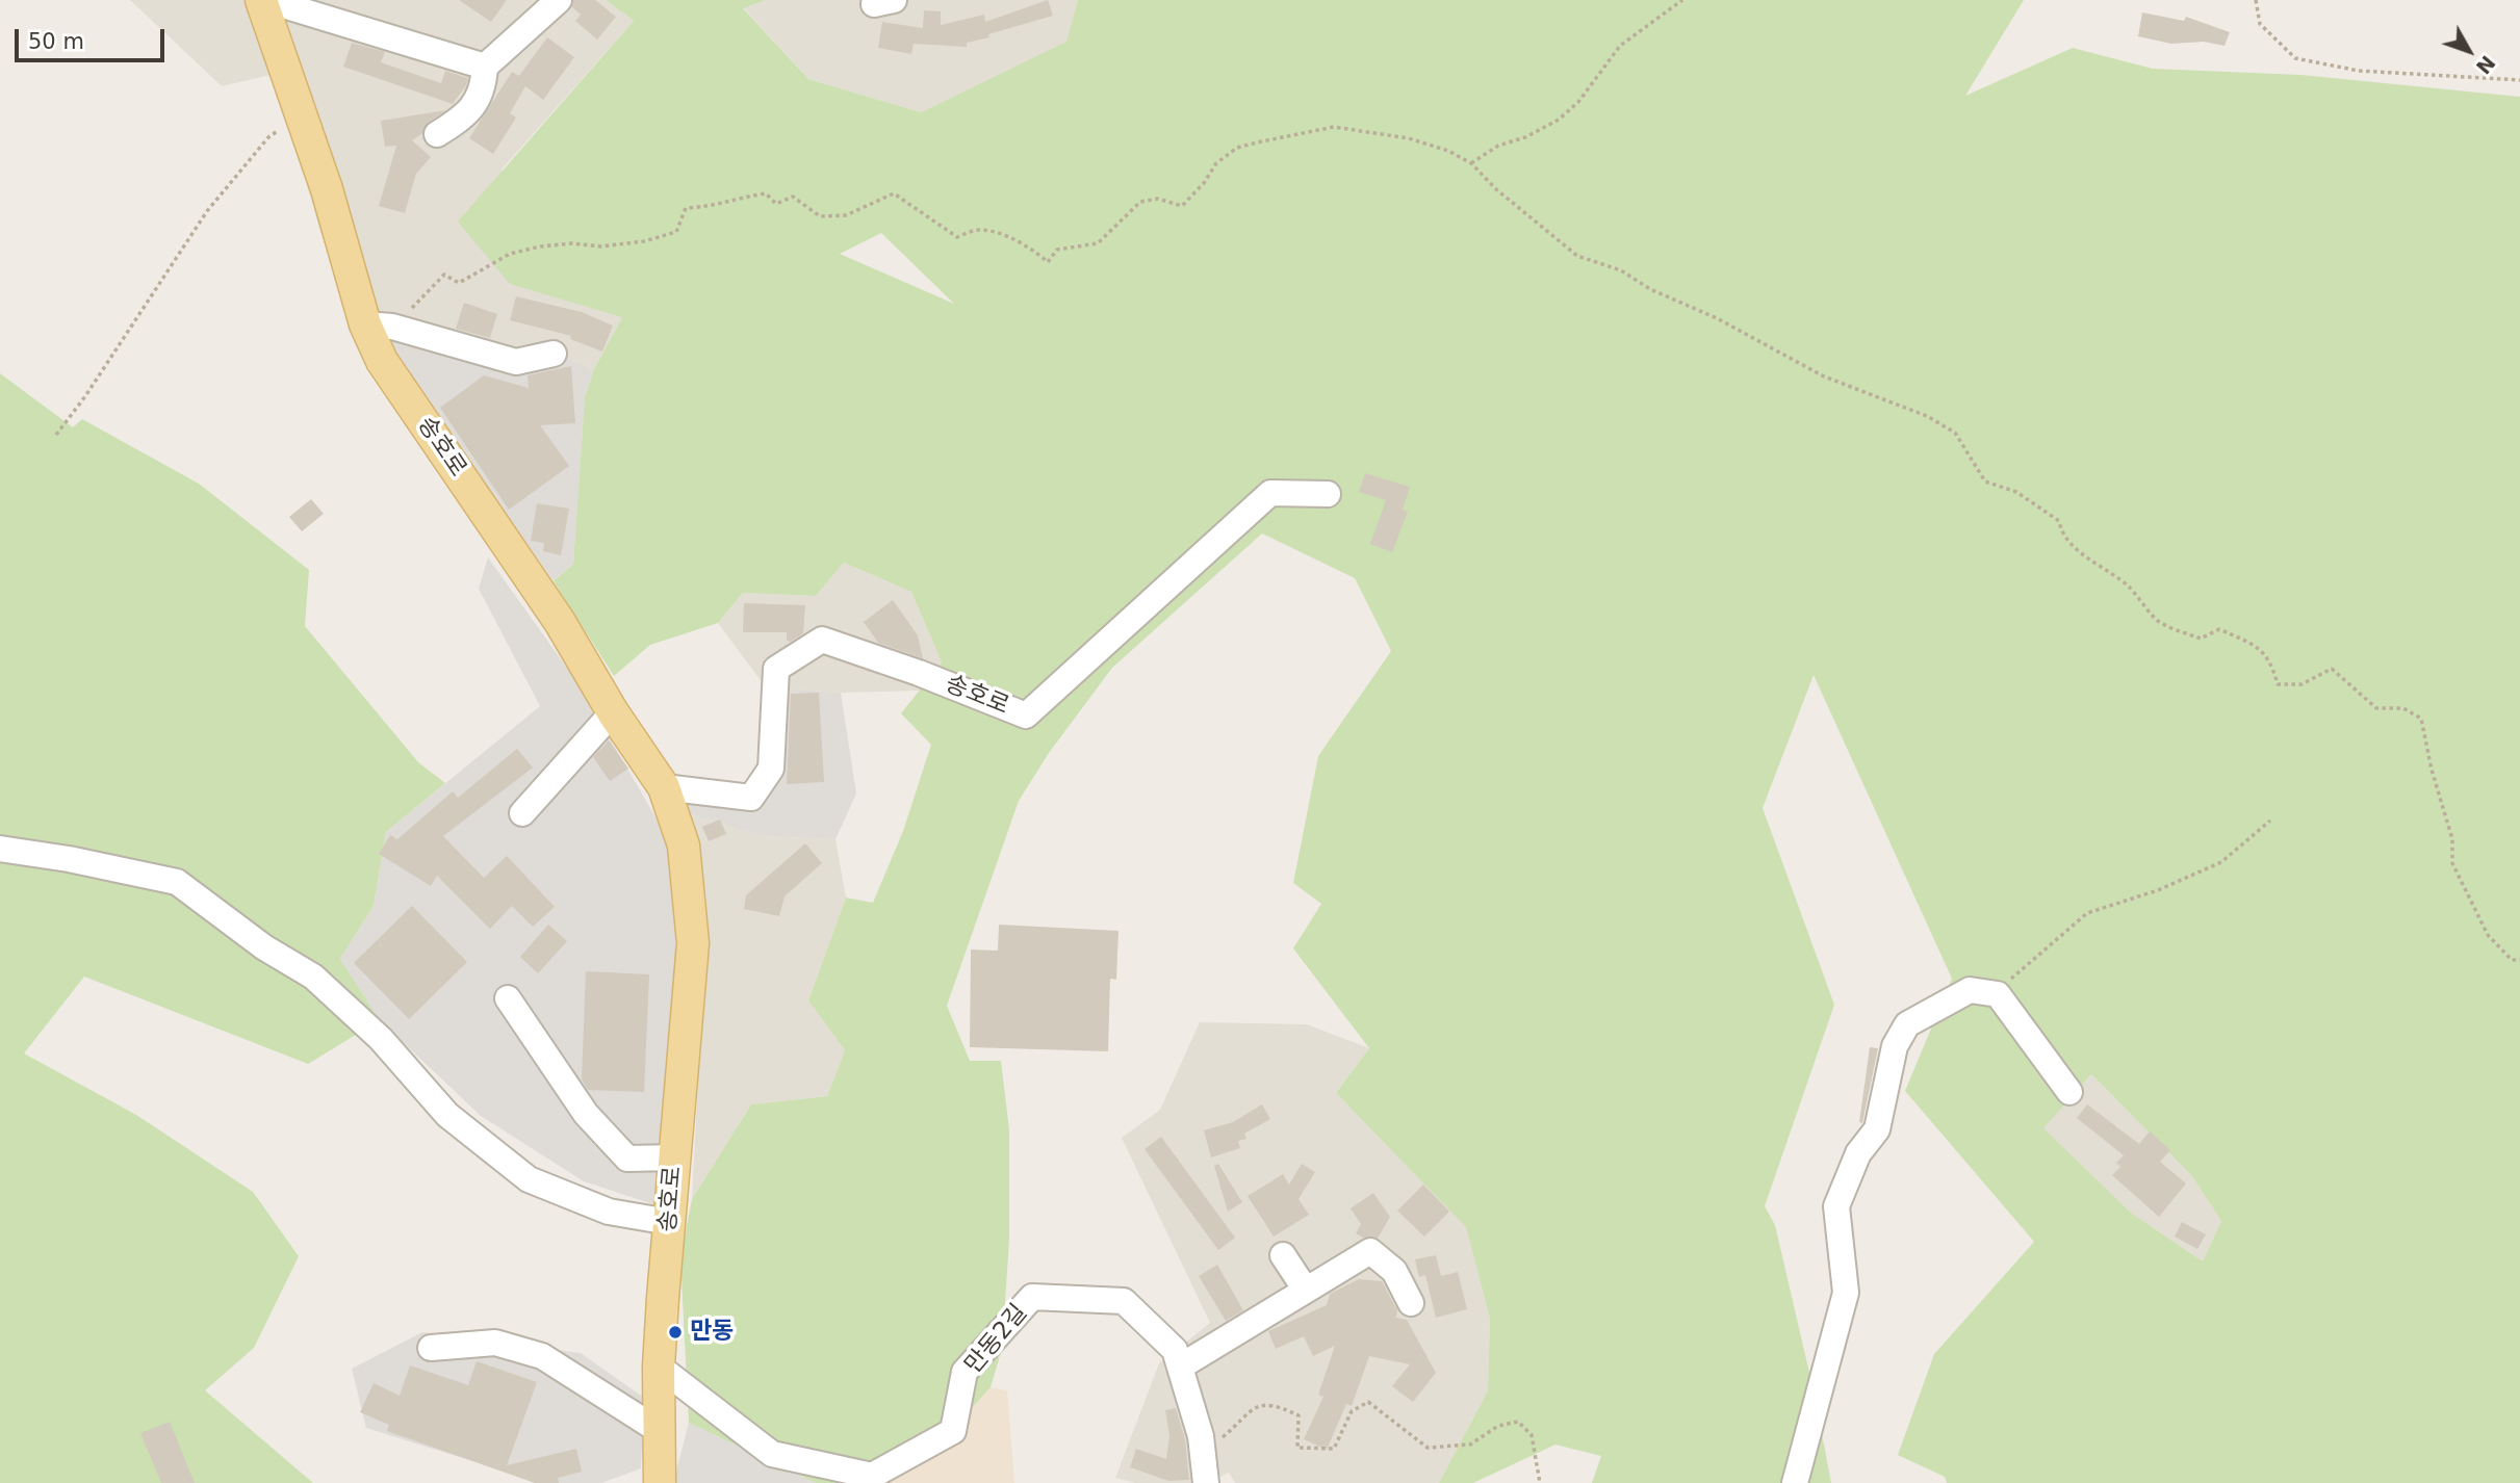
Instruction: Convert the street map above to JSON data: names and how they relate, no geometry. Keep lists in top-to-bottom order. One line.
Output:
{"streets":{"main road":["송호로"],"street":["만동2길"]},"crossings":[["송호로","만동2길"]],"places":["만동"],"scale_bar":"50 m","north":"bottom right"}
